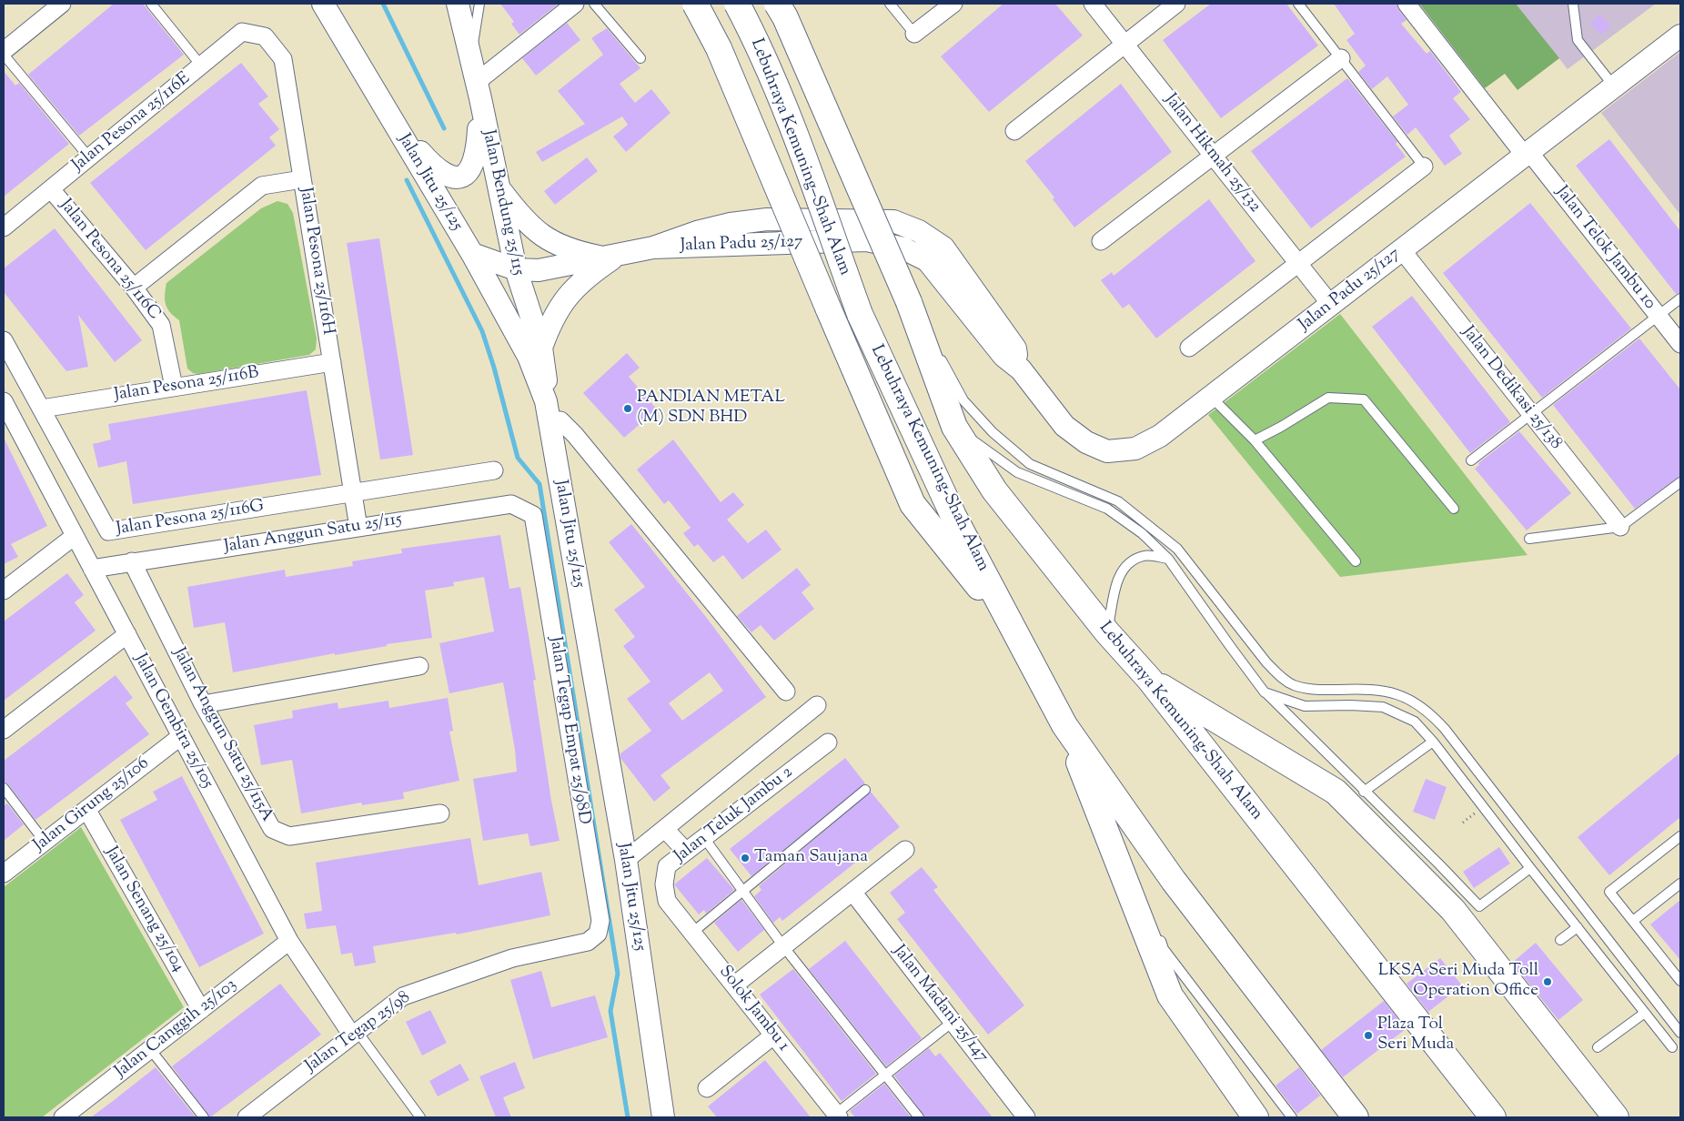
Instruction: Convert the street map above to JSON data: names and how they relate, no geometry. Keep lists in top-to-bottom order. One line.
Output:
{"streets":{"highway":["Lebuhraya Kemuning–Shah Alam","Lebuhraya Kemuning-Shah Alam"],"street":["Jalan Pesona 25/116E","Jalan Hikmah 25/132","Jalan Jitu 25/125","Jalan Bendung 25/115","Jalan Padu 25/127","Jalan Telok Jambu 10","Jalan Pesona 25/116C","Jalan Pesona 25/116H","Jalan Pesona 25/116B","Jalan Dedikasi 25/138","Jalan Pesona 25/116G","Jalan Anggun Satu 25/115","Jalan Gembira 25/105","Jalan Tegap Empat 25/98D","Jalan Anggun Satu 25/115A","Jalan Girung 25/106","Jalan Teluk Jambu 2","Jalan Senang 25/104","Jalan Madani 25/147","Solok Jambu 1","Jalan Canggih 25/103","Jalan Tegap 25/98"]},"crossings":[["Jalan Pesona 25/116E","Jalan Pesona 25/116C"],["Jalan Pesona 25/116E","Jalan Pesona 25/116H"],["Jalan Hikmah 25/132","Jalan Padu 25/127"],["Lebuhraya Kemuning–Shah Alam","Lebuhraya Kemuning-Shah Alam"],["Jalan Jitu 25/125","Jalan Bendung 25/115"],["Jalan Jitu 25/125","Jalan Padu 25/127"],["Jalan Bendung 25/115","Jalan Padu 25/127"],["Jalan Padu 25/127","Jalan Telok Jambu 10"],["Jalan Padu 25/127","Jalan Dedikasi 25/138"],["Jalan Pesona 25/116C","Jalan Pesona 25/116B"],["Jalan Pesona 25/116H","Jalan Pesona 25/116B"],["Jalan Pesona 25/116H","Jalan Pesona 25/116G"],["Jalan Pesona 25/116H","Jalan Anggun Satu 25/115"],["Jalan Pesona 25/116B","Jalan Pesona 25/116G"],["Jalan Anggun Satu 25/115","Jalan Gembira 25/105"],["Jalan Anggun Satu 25/115","Jalan Tegap Empat 25/98D"],["Jalan Anggun Satu 25/115","Jalan Anggun Satu 25/115A"],["Jalan Gembira 25/105","Jalan Girung 25/106"],["Jalan Gembira 25/105","Jalan Canggih 25/103"],["Jalan Gembira 25/105","Jalan Tegap 25/98"],["Jalan Tegap Empat 25/98D","Jalan Tegap 25/98"],["Jalan Girung 25/106","Jalan Senang 25/104"],["Jalan Teluk Jambu 2","Solok Jambu 1"],["Jalan Senang 25/104","Jalan Canggih 25/103"]],"places":["PANDIAN METAL (M) SDN BHD","Taman Saujana","LKSA Seri Muda Toll Operation Office","Plaza Tol Seri Muda"]}
